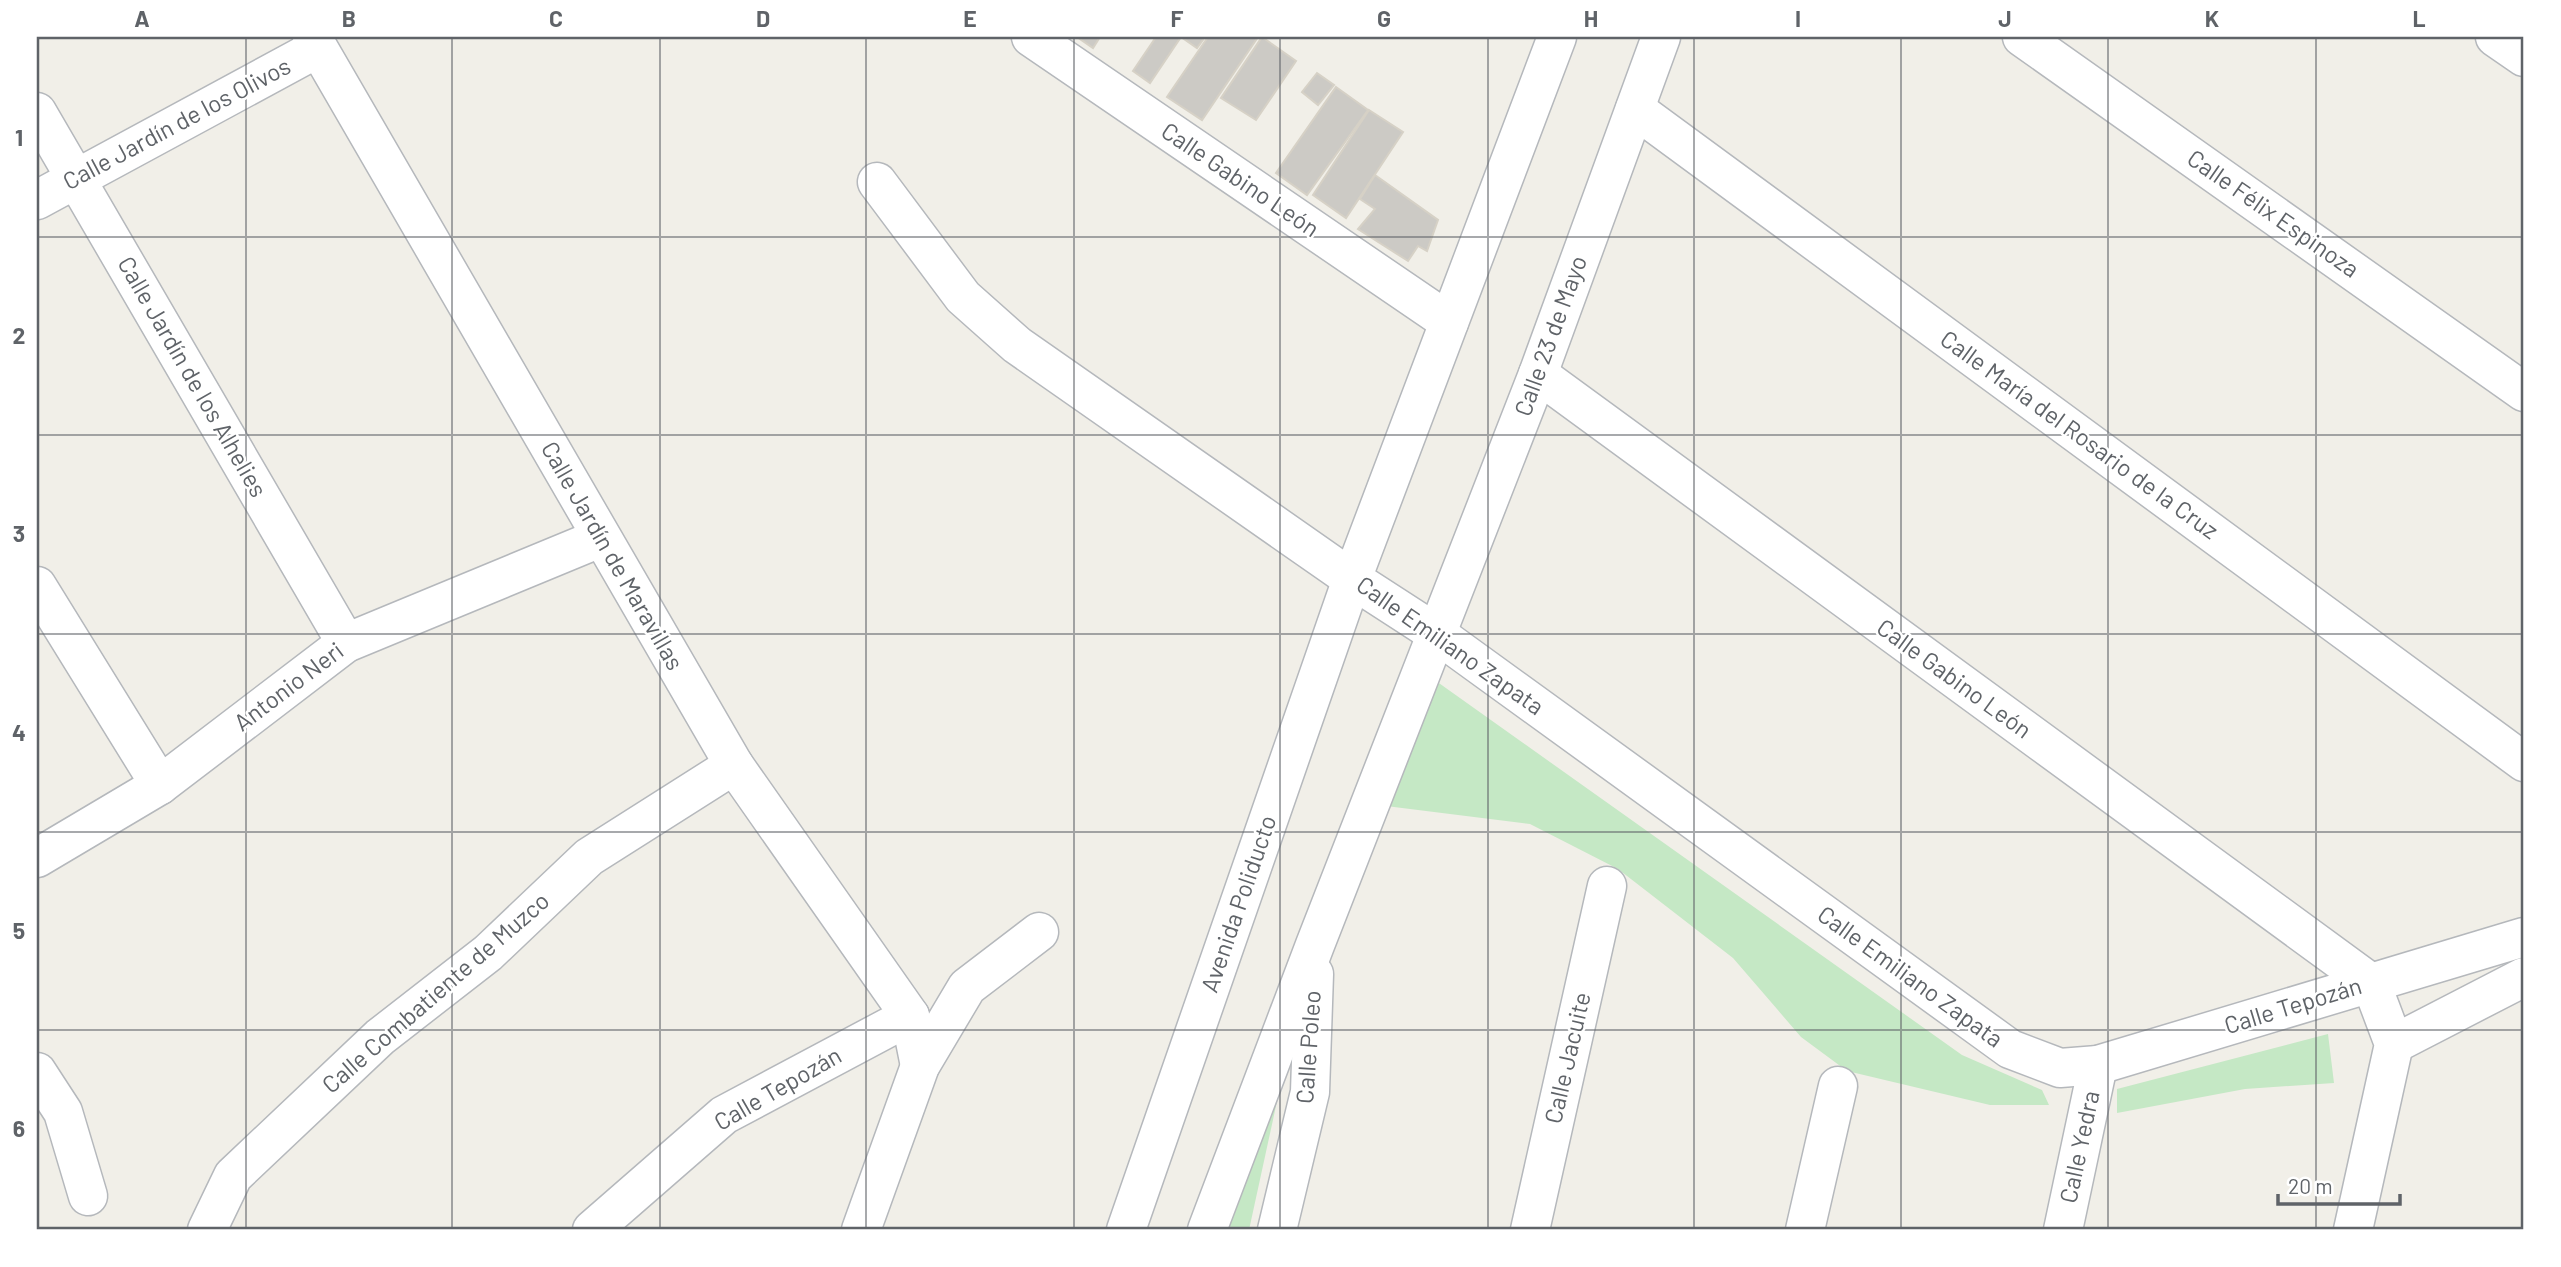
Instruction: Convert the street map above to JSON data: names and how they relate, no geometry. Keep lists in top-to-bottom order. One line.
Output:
{"streets":{"street":["Calle Jardín de los Olivos","Calle Gabino León","Calle Félix Espinoza","Calle 23 de Mayo","Calle Jardín de los Alhelies","Calle María del Rosario de la Cruz","Calle Jardín de Maravillas","Calle Emiliano Zapata","Antonio Neri","Avenida Poliducto","Calle Combatiente de Muzco","Calle Tepozán","Calle Poleo","Calle Jacuite","Calle Yedra"]},"crossings":[["Calle Jardín de los Olivos","Calle Jardín de los Alhelies"],["Calle Jardín de los Olivos","Calle Jardín de Maravillas"],["Calle Gabino León","Calle 23 de Mayo"],["Calle Gabino León","Calle Tepozán"],["Calle 23 de Mayo","Calle María del Rosario de la Cruz"],["Calle 23 de Mayo","Calle Emiliano Zapata"],["Calle Jardín de los Alhelies","Antonio Neri"],["Calle Jardín de Maravillas","Antonio Neri"],["Calle Jardín de Maravillas","Calle Combatiente de Muzco"],["Calle Jardín de Maravillas","Calle Tepozán"],["Calle Emiliano Zapata","Avenida Poliducto"],["Calle Emiliano Zapata","Calle Tepozán"],["Calle Tepozán","Calle Yedra"]],"scale_bar":"20 m","grid":{"columns":["A","B","C","D","E","F","G","H","I","J","K","L"],"rows":["1","2","3","4","5","6"]}}
